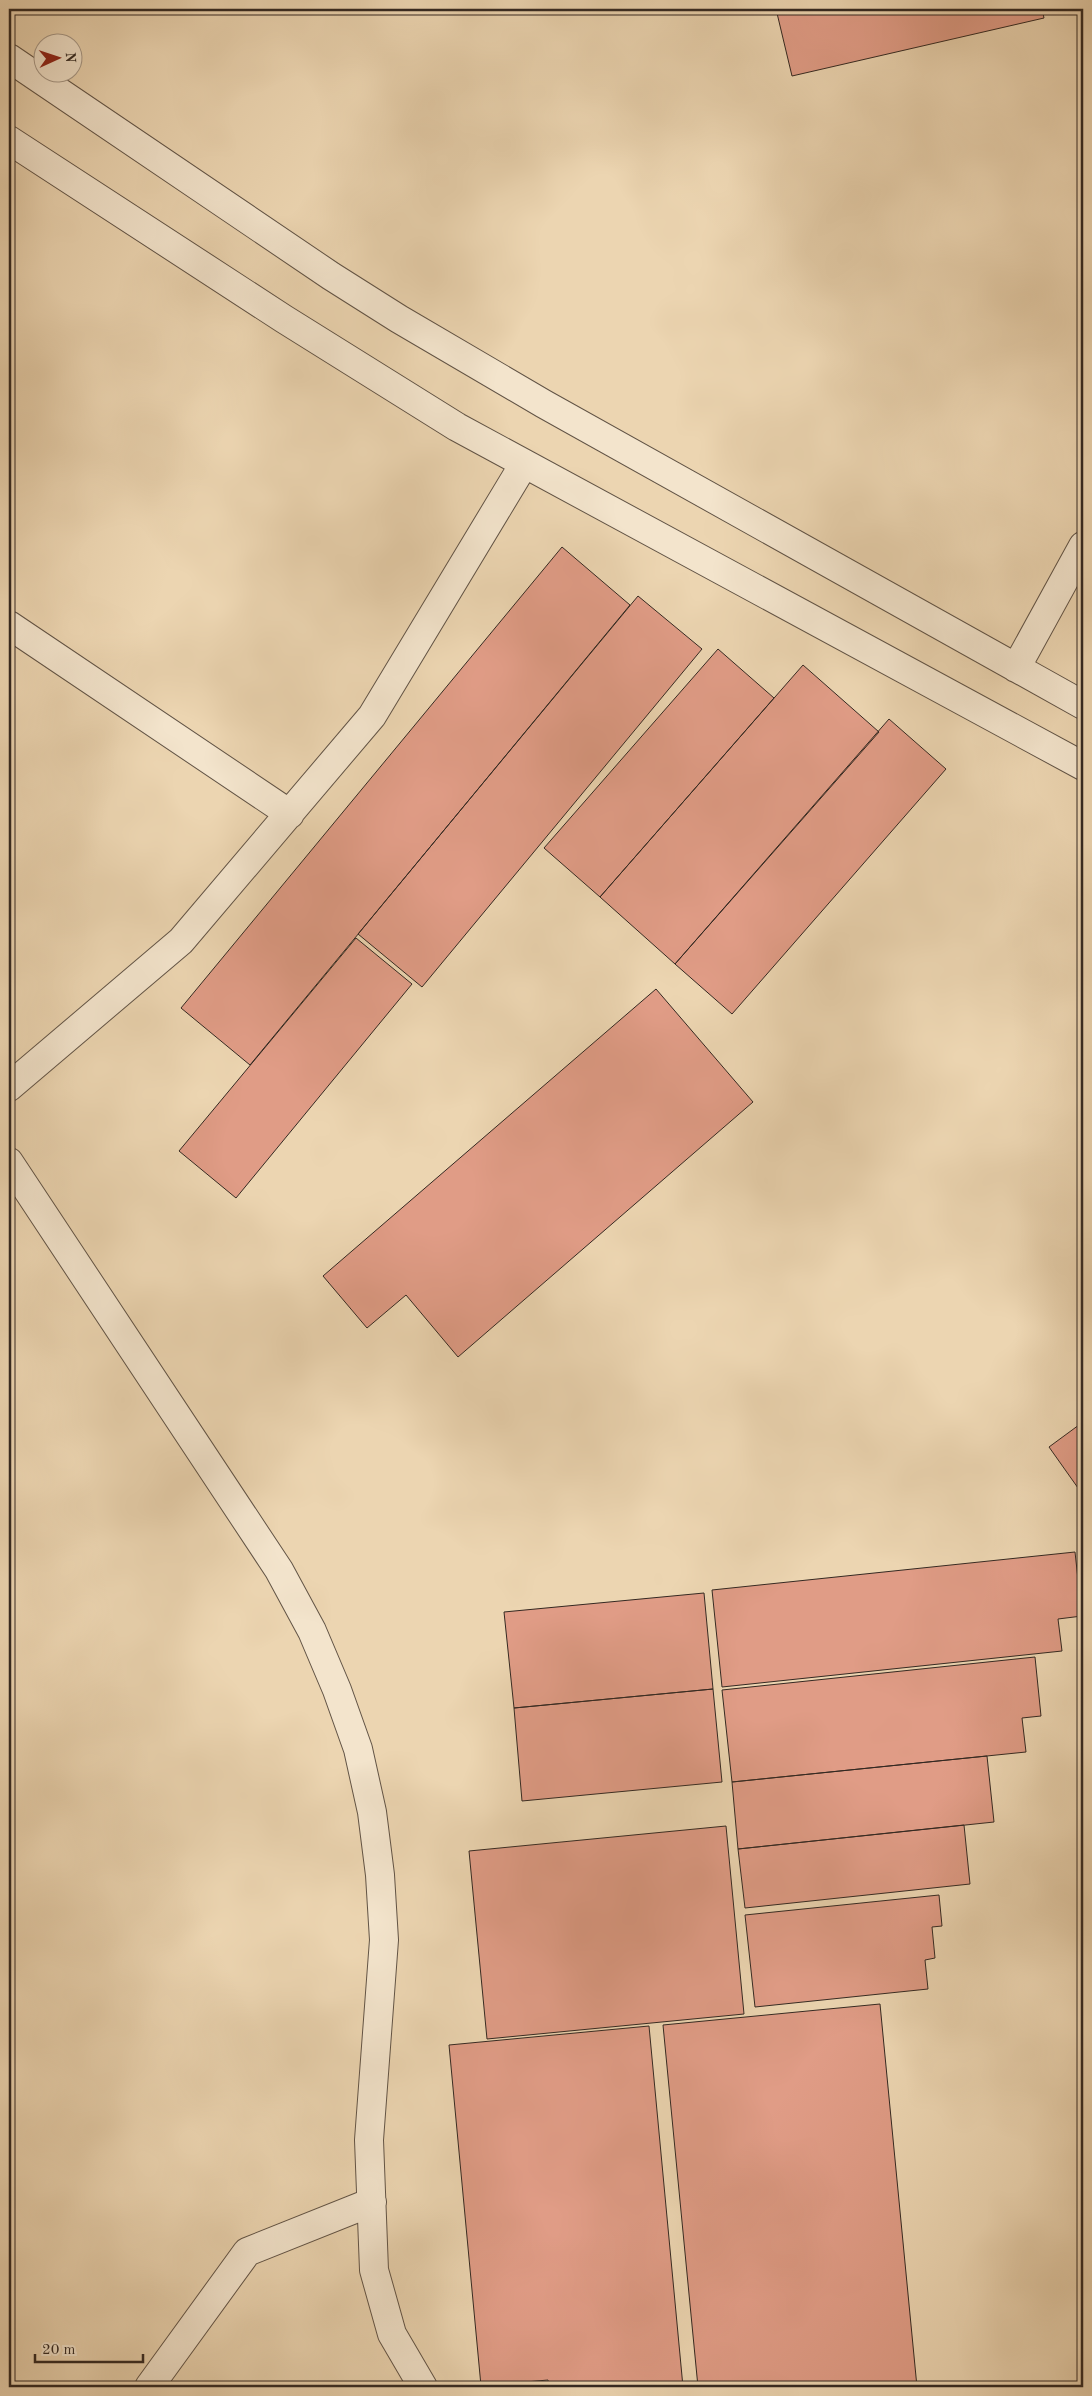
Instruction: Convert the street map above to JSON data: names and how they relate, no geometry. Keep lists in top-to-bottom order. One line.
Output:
{"scale_bar":"20 m","north":"right"}
